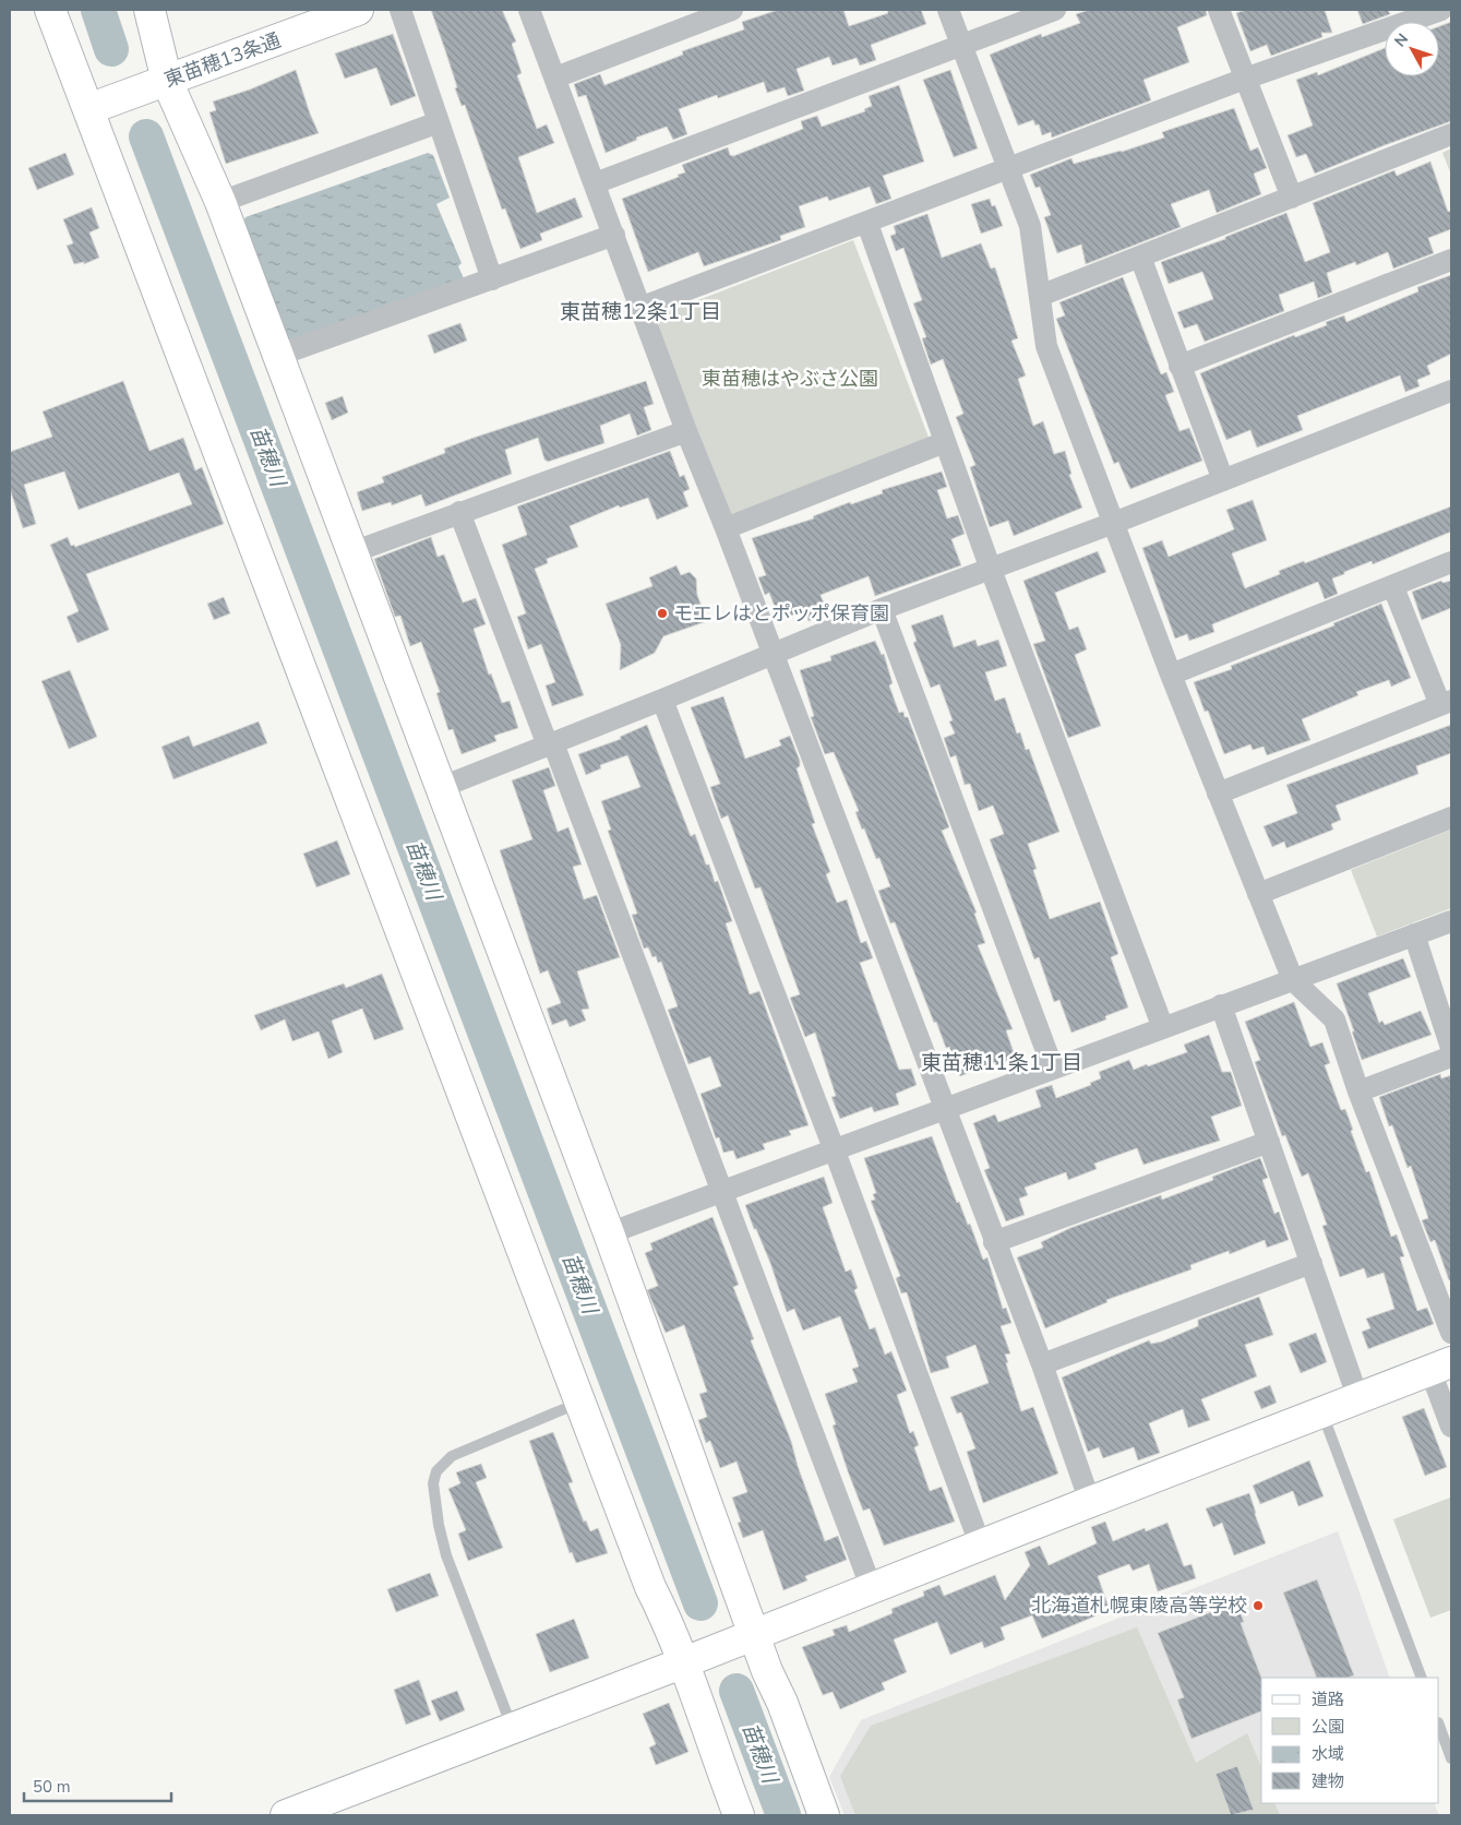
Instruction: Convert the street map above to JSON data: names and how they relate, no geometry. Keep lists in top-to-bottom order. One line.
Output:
{"streets":{"street":["東苗穂13条通"]},"districts":["東苗穂12条1丁目","東苗穂11条1丁目"],"water":["苗穂川"],"parks":["東苗穂はやぶさ公園"],"places":["モエレはとポッポ保育園","北海道札幌東陵高等学校"],"legend":["道路","公園","水域","建物"],"scale_bar":"50 m","north":"top left"}
